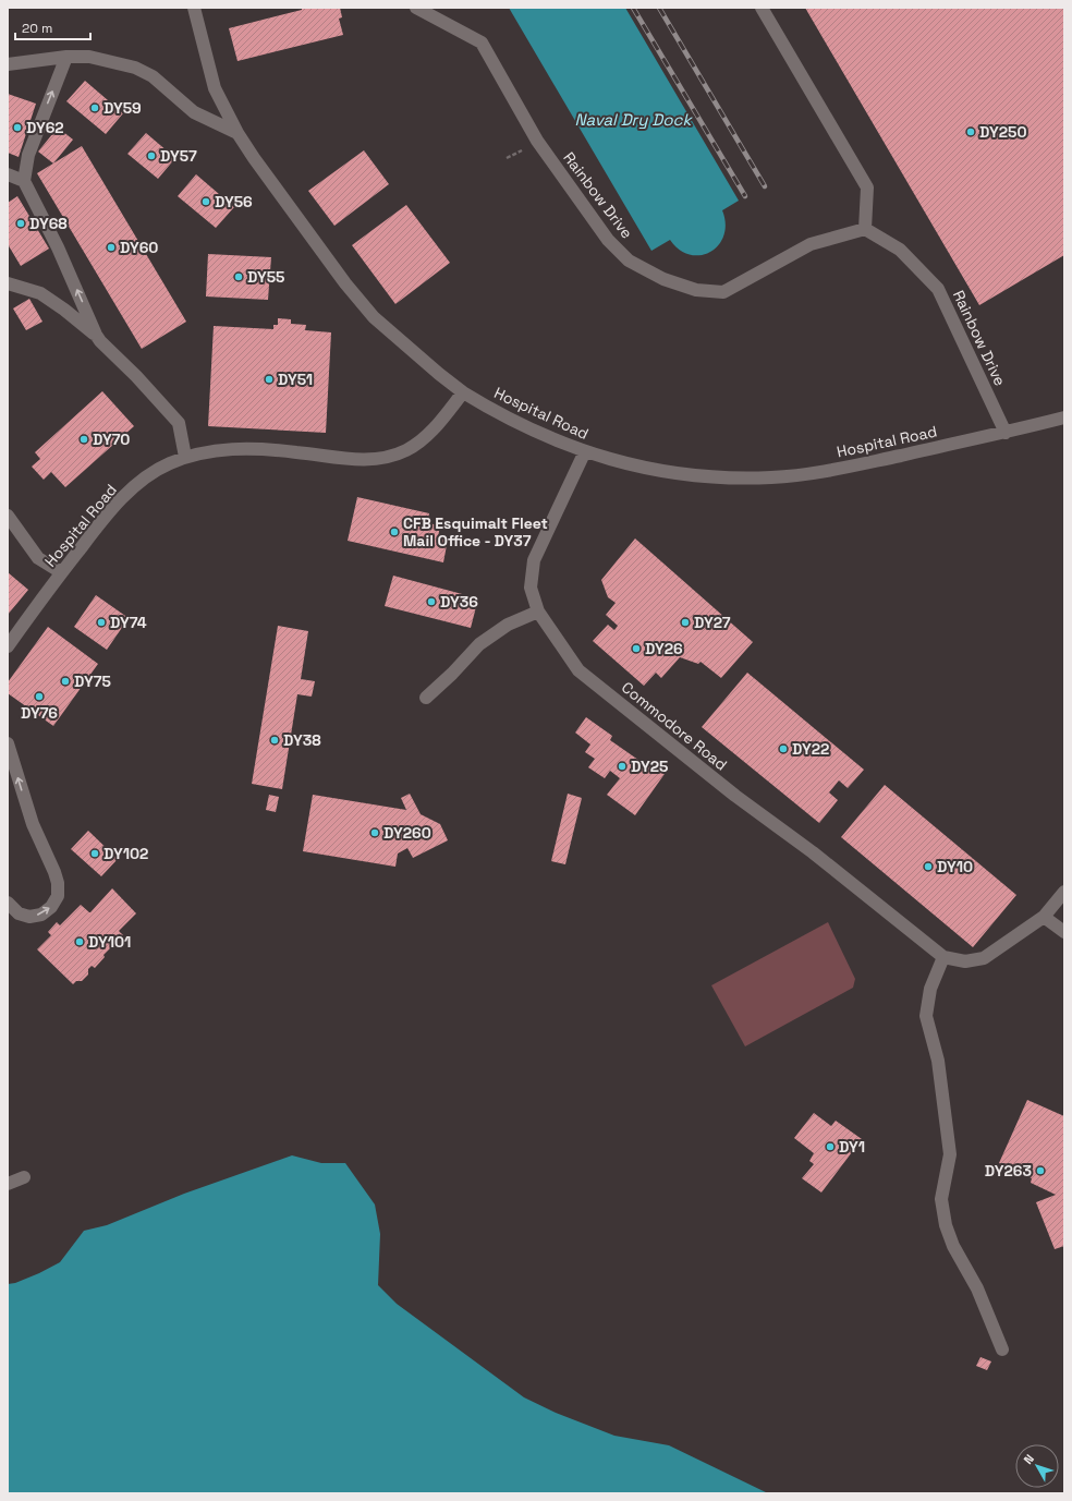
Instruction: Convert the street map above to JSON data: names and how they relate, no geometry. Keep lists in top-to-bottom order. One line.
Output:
{"streets":{"lane":["Rainbow Drive","Hospital Road","Commodore Road"]},"crossings":[["Rainbow Drive","Hospital Road"],["Hospital Road","Commodore Road"]],"water":["Naval Dry Dock"],"places":["DY59","DY62","DY250","DY57","DY56","DY68","DY60","DY55","DY51","DY70","CFB Esquimalt Fleet Mail Office - DY37","DY36","DY74","DY27","DY26","DY75","DY76","DY38","DY22","DY25","DY260","DY102","DY10","DY101","DY1","DY263"],"scale_bar":"20 m","north":"top left"}
